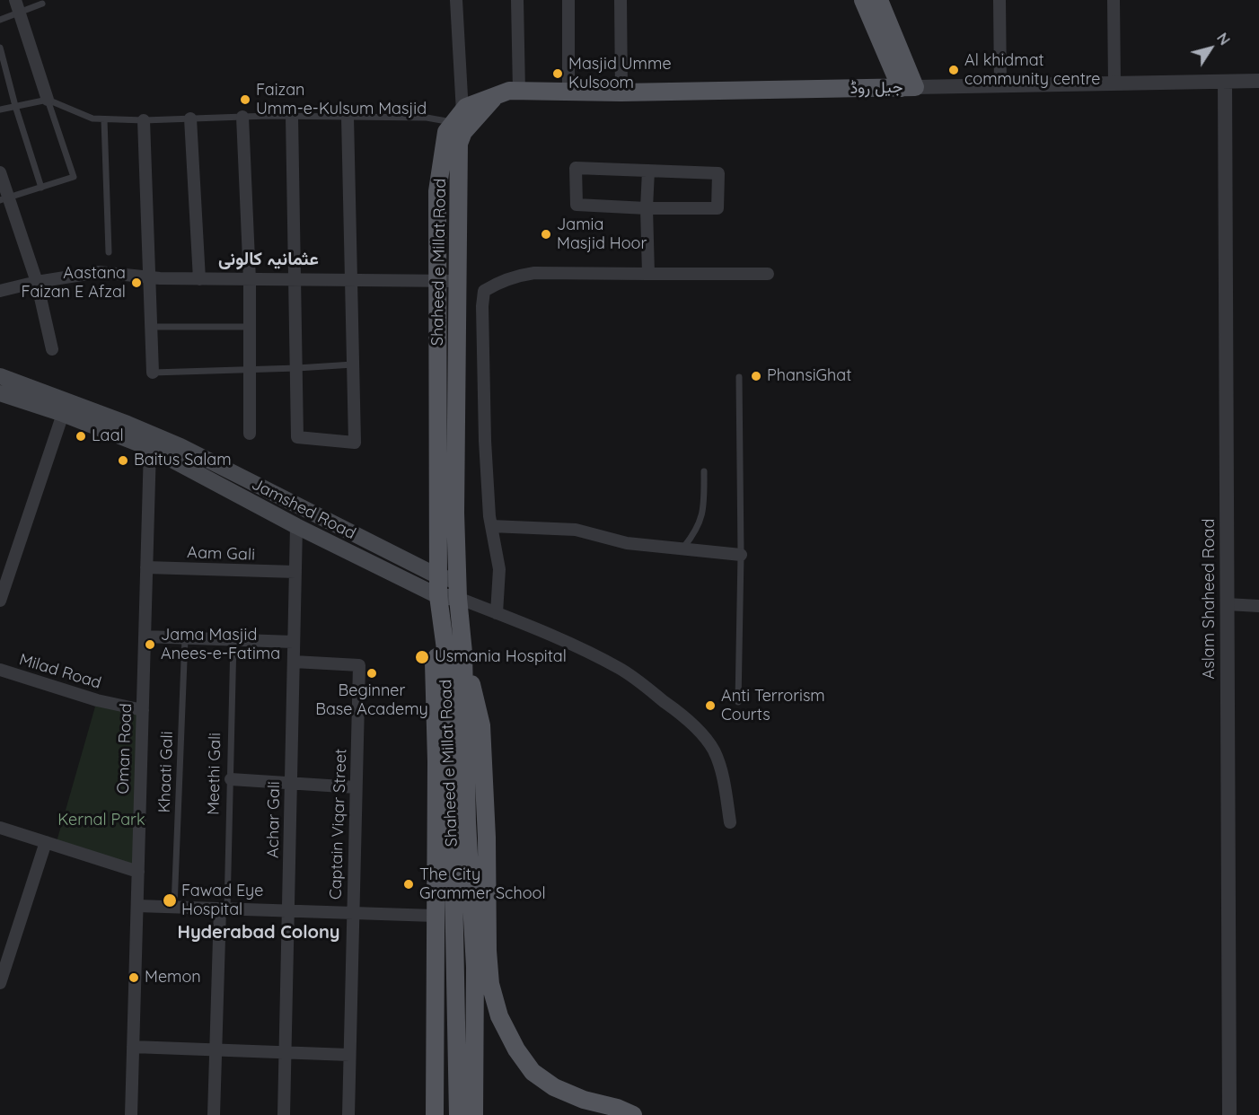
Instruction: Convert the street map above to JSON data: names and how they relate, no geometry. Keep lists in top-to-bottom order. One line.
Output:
{"streets":{"main road":["جیل روڈ","Shaheed e Millat Road","Jamshed Road"],"street":["Aam Gali","Aslam Shaheed Road","Milad Road","Oman Road","Meethi Gali","Achar Gali","Captain Viqar Street"],"lane":["Khaati Gali"]},"crossings":[["جیل روڈ","Shaheed e Millat Road"],["جیل روڈ","Aslam Shaheed Road"],["Shaheed e Millat Road","Jamshed Road"],["Jamshed Road","Oman Road"],["Jamshed Road","Achar Gali"],["Aam Gali","Oman Road"],["Aam Gali","Achar Gali"],["Milad Road","Oman Road"],["Achar Gali","Captain Viqar Street"]],"districts":["عثمانیہ کالونی","Hyderabad Colony"],"parks":["Kernal Park"],"places":["Al khidmat community centre","Masjid Umme Kulsoom","Faizan Umm-e-Kulsum Masjid","Jamia Masjid Hoor","Aastana Faizan E Afzal","PhansiGhat","Laal","Baitus Salam","Jama Masjid Anees-e-Fatima","Usmania Hospital","Beginner Base Academy","Anti Terrorism Courts","The City Grammer School","Fawad Eye Hospital","Memon"],"north":"top right"}
